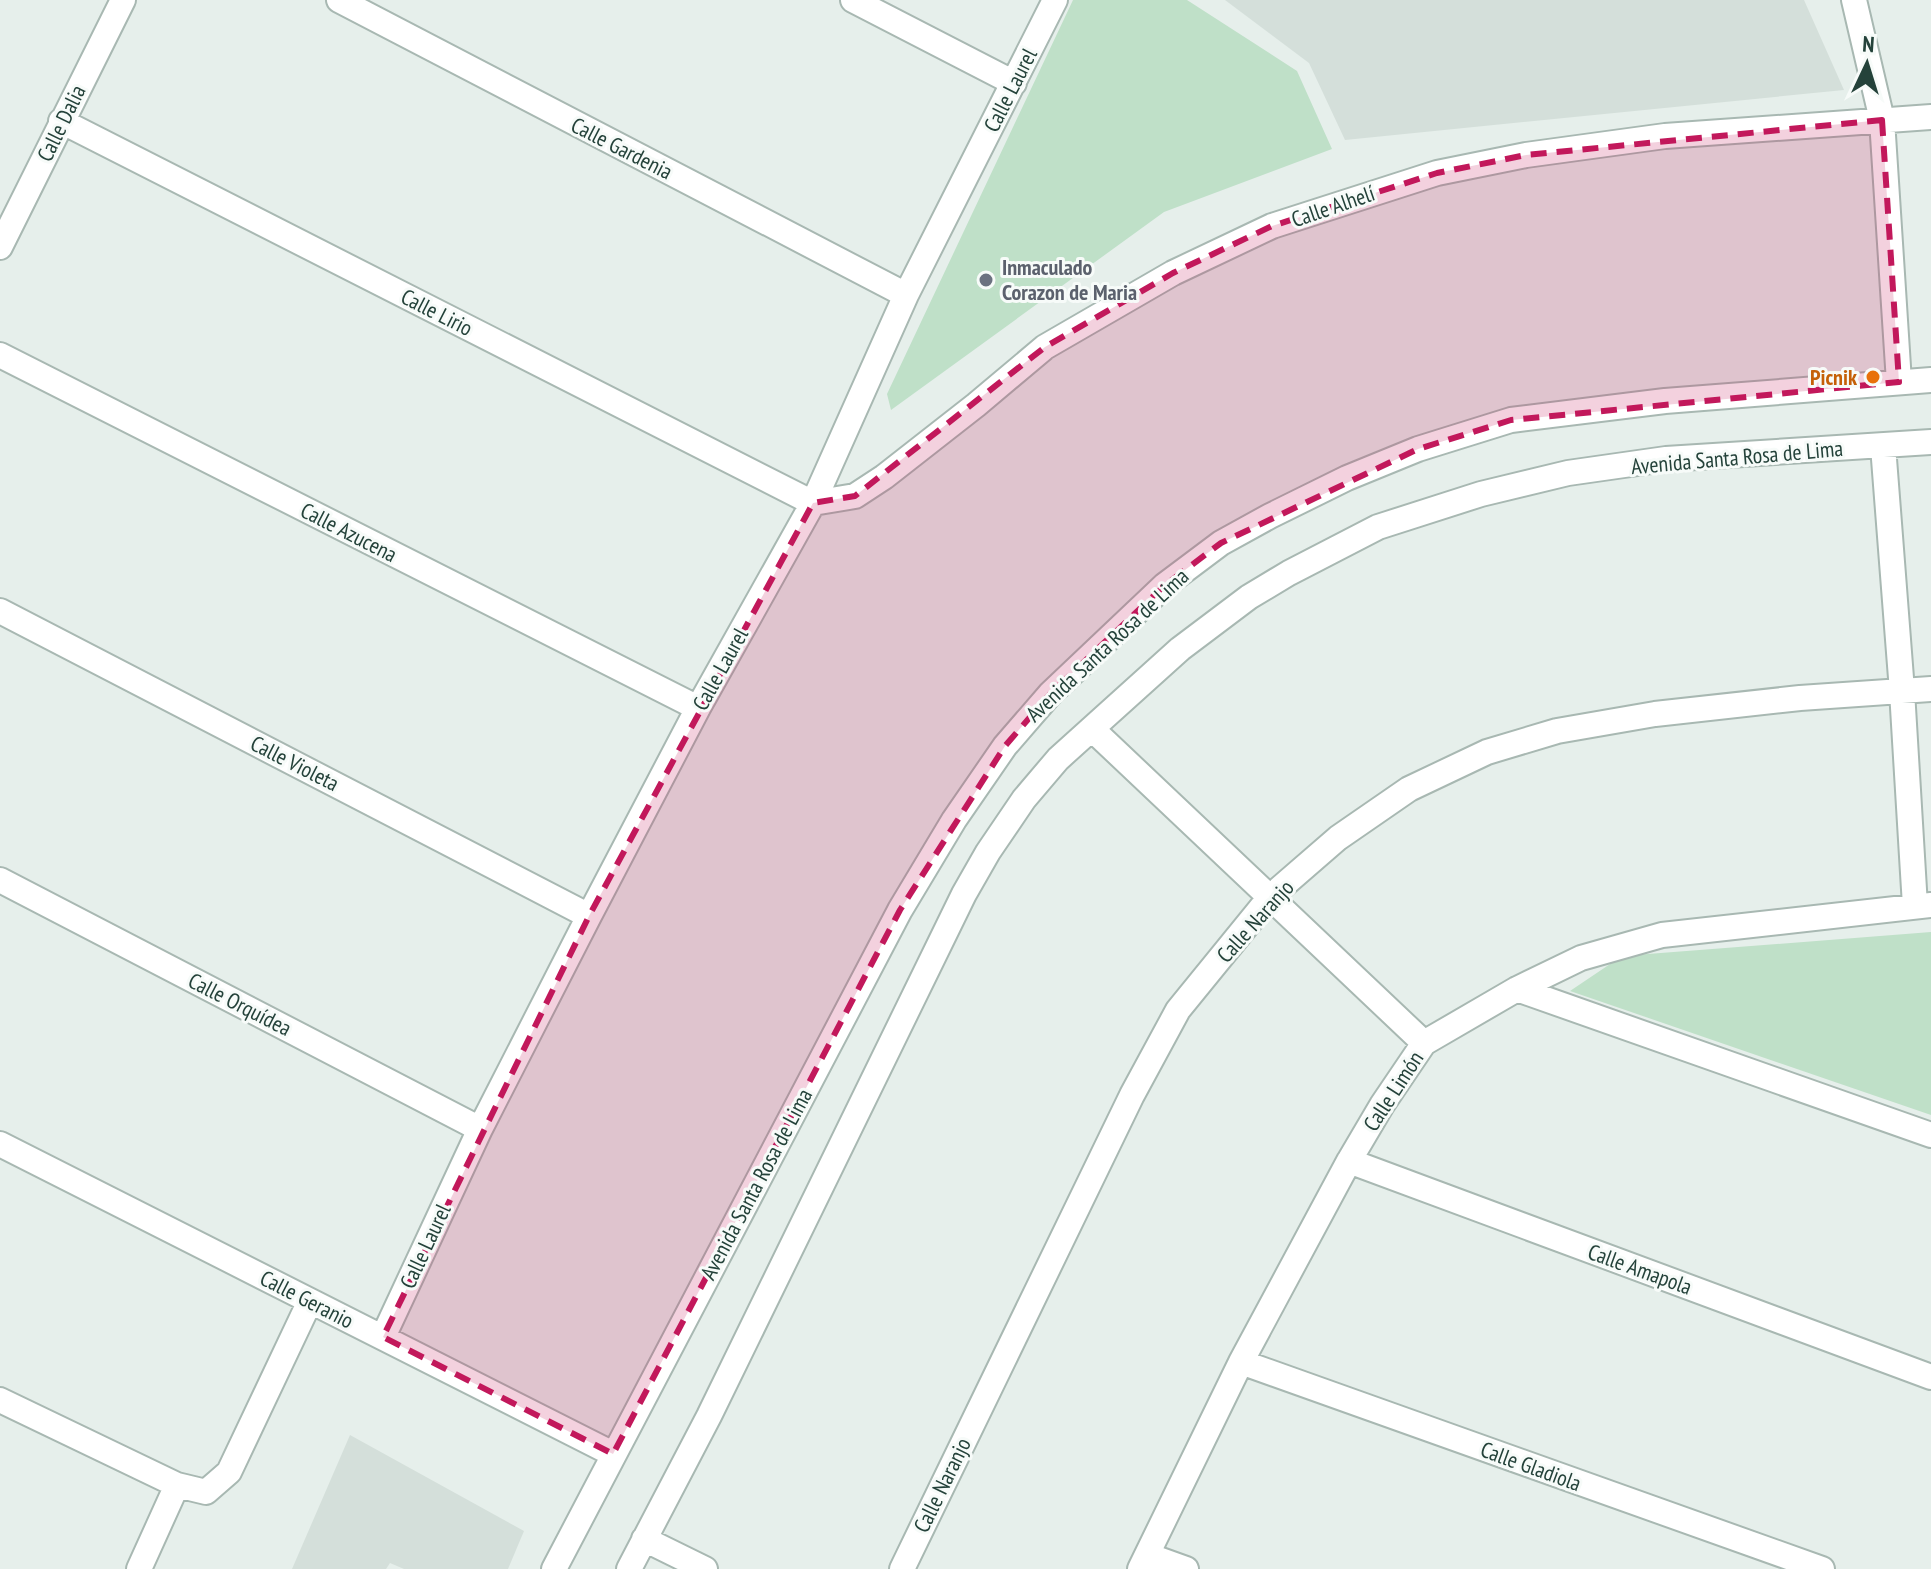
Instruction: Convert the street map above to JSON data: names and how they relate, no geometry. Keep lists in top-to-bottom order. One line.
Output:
{"streets":{"street":["Calle Laurel","Calle Dalia","Calle Gardenia","Calle Alhelí","Calle Lirio","Avenida Santa Rosa de Lima","Calle Azucena","Calle Violeta","Calle Naranjo","Calle Orquídea","Calle Limón","Calle Amapola","Calle Geranio","Calle Gladiola"]},"crossings":[["Calle Laurel","Calle Gardenia"],["Calle Laurel","Calle Alhelí"],["Calle Laurel","Calle Lirio"],["Calle Laurel","Calle Azucena"],["Calle Laurel","Calle Violeta"],["Calle Laurel","Calle Orquídea"],["Calle Laurel","Calle Geranio"],["Calle Dalia","Calle Lirio"],["Calle Alhelí","Calle Lirio"],["Avenida Santa Rosa de Lima","Calle Geranio"],["Calle Limón","Calle Amapola"],["Calle Limón","Calle Gladiola"]],"places":["Inmaculado Corazon de Maria","Picnik"],"north":"top"}
